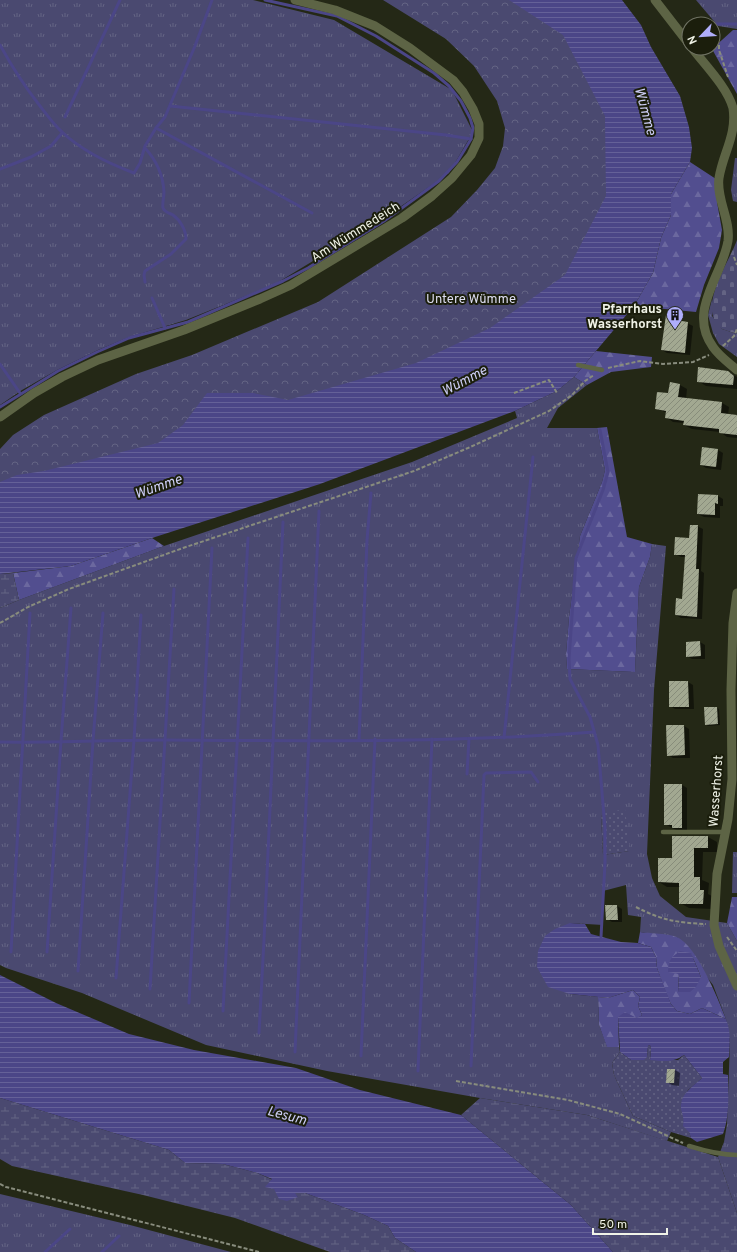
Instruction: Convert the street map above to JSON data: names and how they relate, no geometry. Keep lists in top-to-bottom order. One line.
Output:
{"streets":{"street":["Am Wümmedeich","Wasserhorst"]},"water":["Wümme","Lesum"],"parks":["Untere Wümme"],"places":{"building":["Pfarrhaus Wasserhorst"]},"scale_bar":"50 m","north":"bottom left"}
